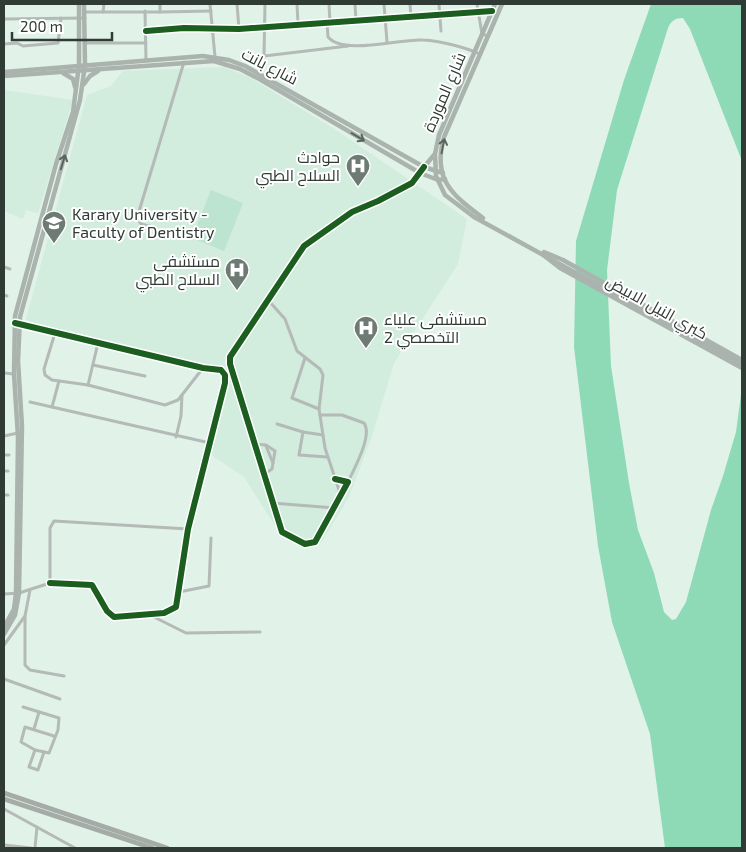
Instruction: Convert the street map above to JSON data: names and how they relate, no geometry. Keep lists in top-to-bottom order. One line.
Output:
{"streets":{"main road":["شارع بانت","شارع الموردة","كبري النيل الابيض"]},"crossings":[["شارع بانت","شارع الموردة"],["شارع الموردة","كبري النيل الابيض"]],"places":{"hospital":["حوادث السلاح الطبي","مستشفى السلاح الطبي","مستشفى علياء التخصصي 2"],"school or university":["Karary University - Faculty of Dentistry"]},"scale_bar":"200 m"}
